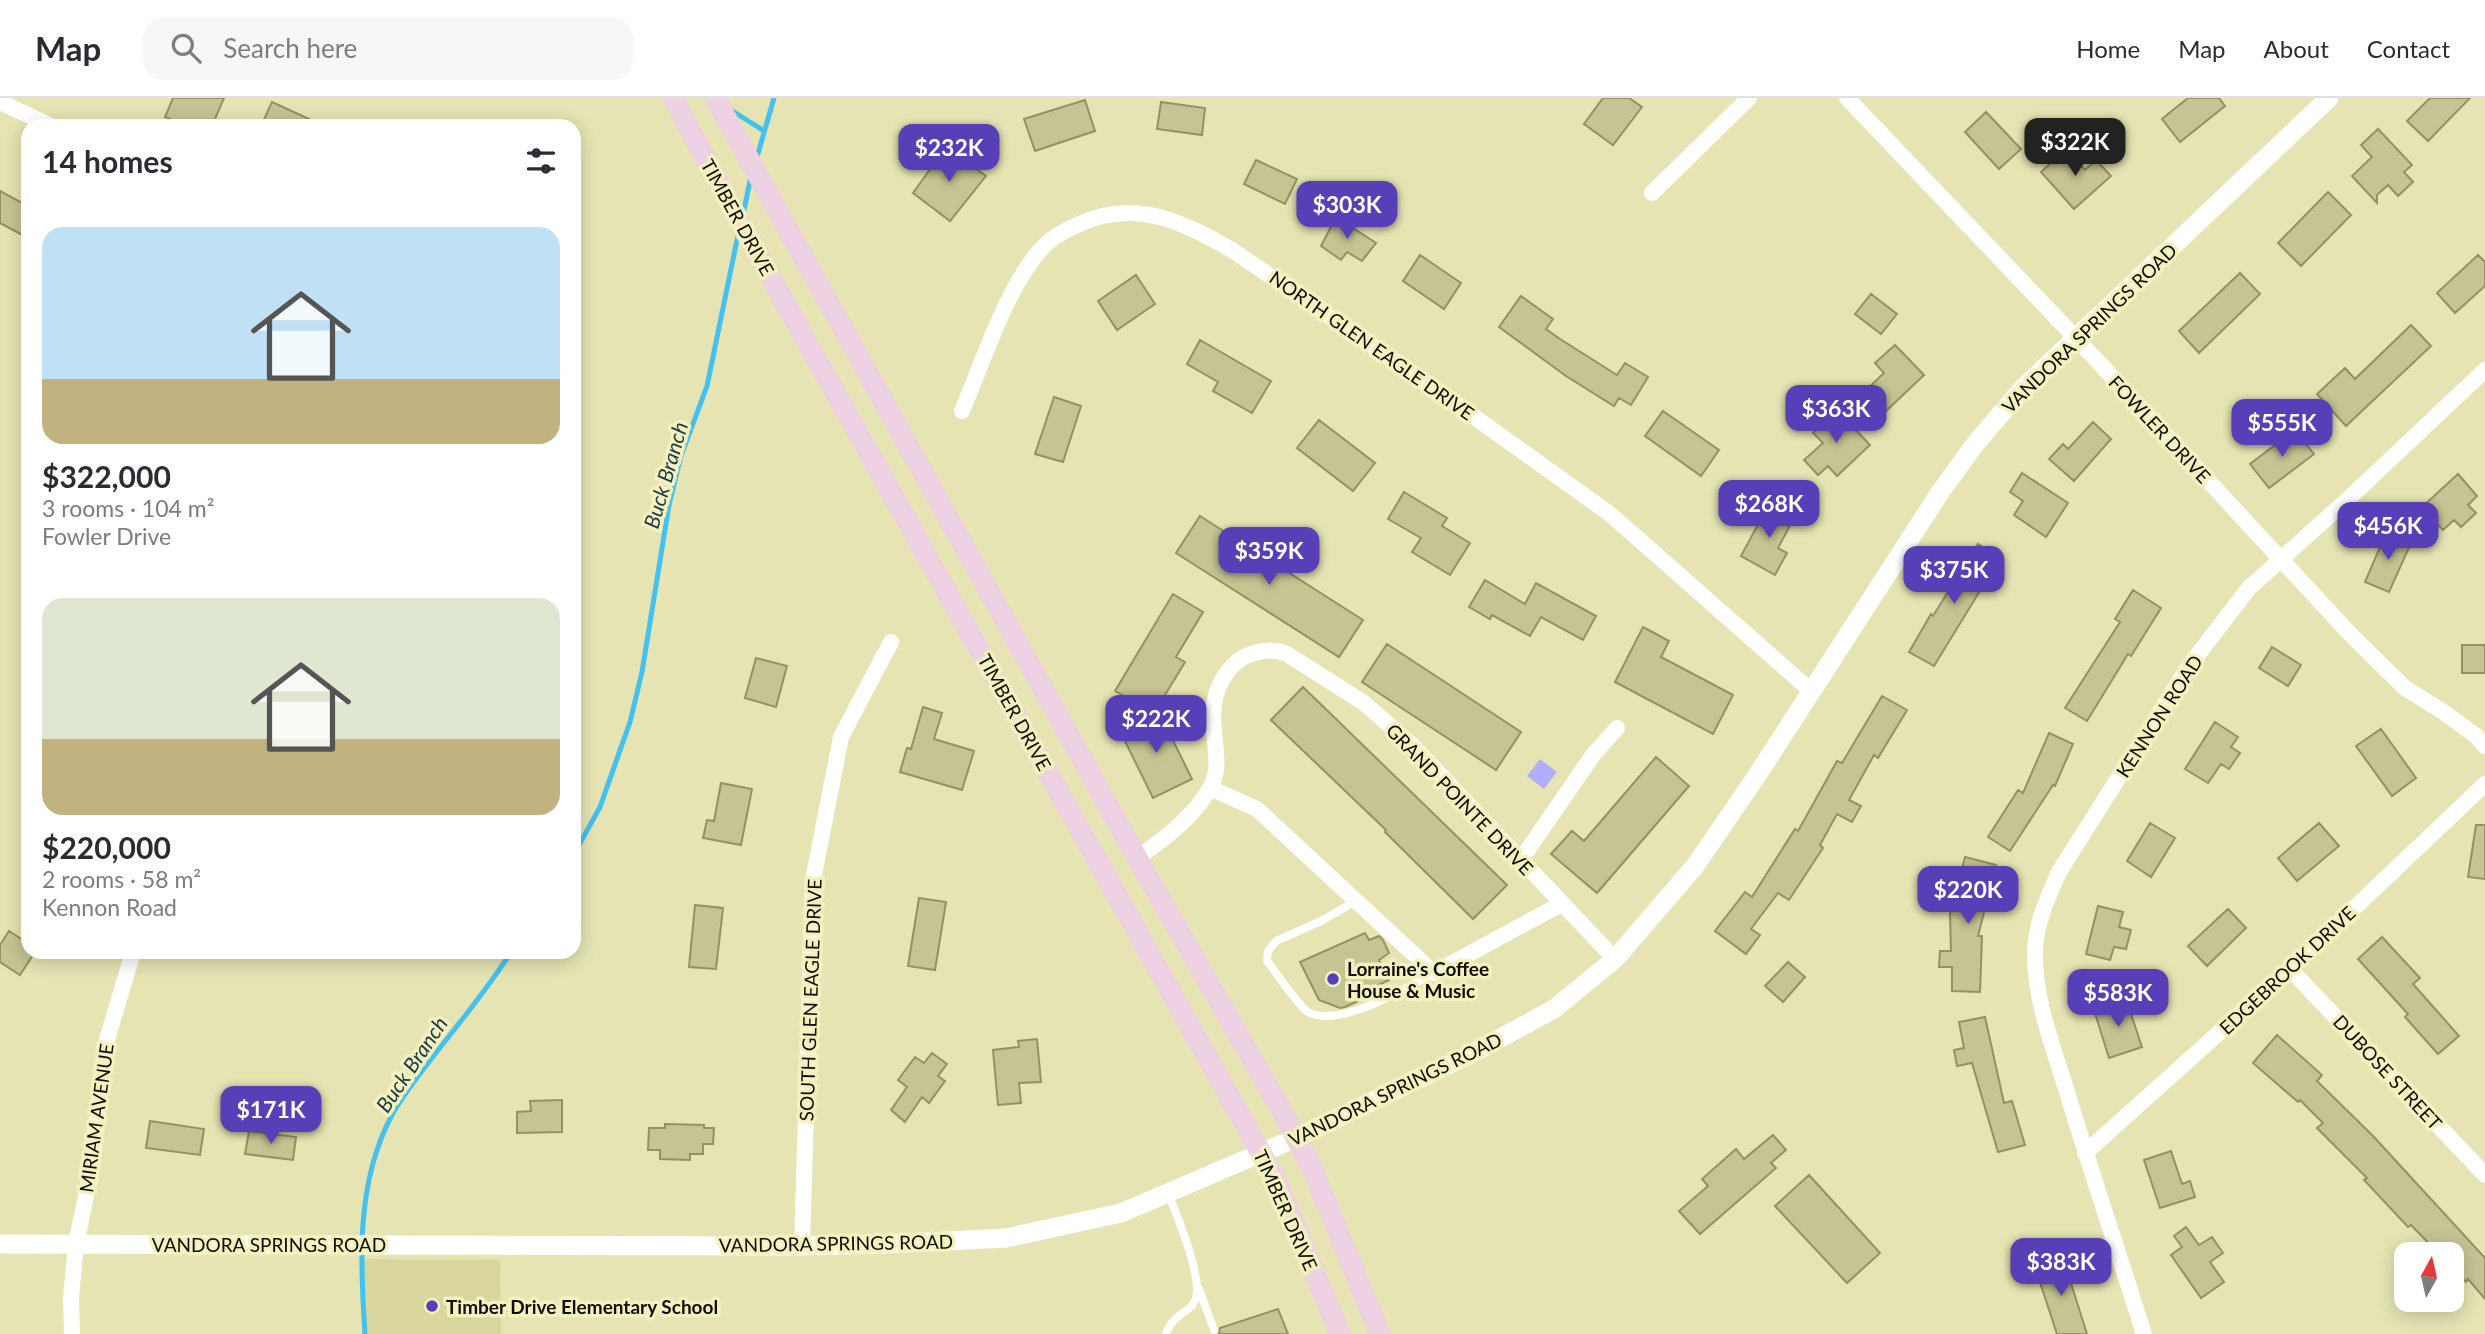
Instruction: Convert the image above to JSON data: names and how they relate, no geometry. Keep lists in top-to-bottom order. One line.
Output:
{"streets":{"main road":["TIMBER DRIVE"],"street":["VANDORA SPRINGS ROAD","NORTH GLEN EAGLE DRIVE","FOWLER DRIVE","KENNON ROAD","GRAND POINTE DRIVE","EDGEBROOK DRIVE","SOUTH GLEN EAGLE DRIVE","DUBOSE STREET","MIRIAM AVENUE"]},"crossings":[["TIMBER DRIVE","VANDORA SPRINGS ROAD"],["TIMBER DRIVE","GRAND POINTE DRIVE"],["VANDORA SPRINGS ROAD","NORTH GLEN EAGLE DRIVE"],["VANDORA SPRINGS ROAD","FOWLER DRIVE"],["VANDORA SPRINGS ROAD","GRAND POINTE DRIVE"],["VANDORA SPRINGS ROAD","SOUTH GLEN EAGLE DRIVE"],["VANDORA SPRINGS ROAD","MIRIAM AVENUE"],["FOWLER DRIVE","KENNON ROAD"],["KENNON ROAD","EDGEBROOK DRIVE"],["EDGEBROOK DRIVE","DUBOSE STREET"]],"water":["Buck Branch"],"places":["Lorraine's Coffee House & Music","Timber Drive Elementary School"],"north":"top","page":{"header":"Map","search":"Search here","nav":["Home","Map","About","Contact"],"price":["$322K","$232K","$303K","$363K","$555K","$268K","$456K","$359K","$375K","$222K","$220K","$583K","$171K","$383K"],"heading":"14 homes","list":[{"name":"$322,000","note":"3 rooms · 104 m² · Fowler Drive"},{"name":"$220,000","note":"2 rooms · 58 m² · Kennon Road"}]}}
